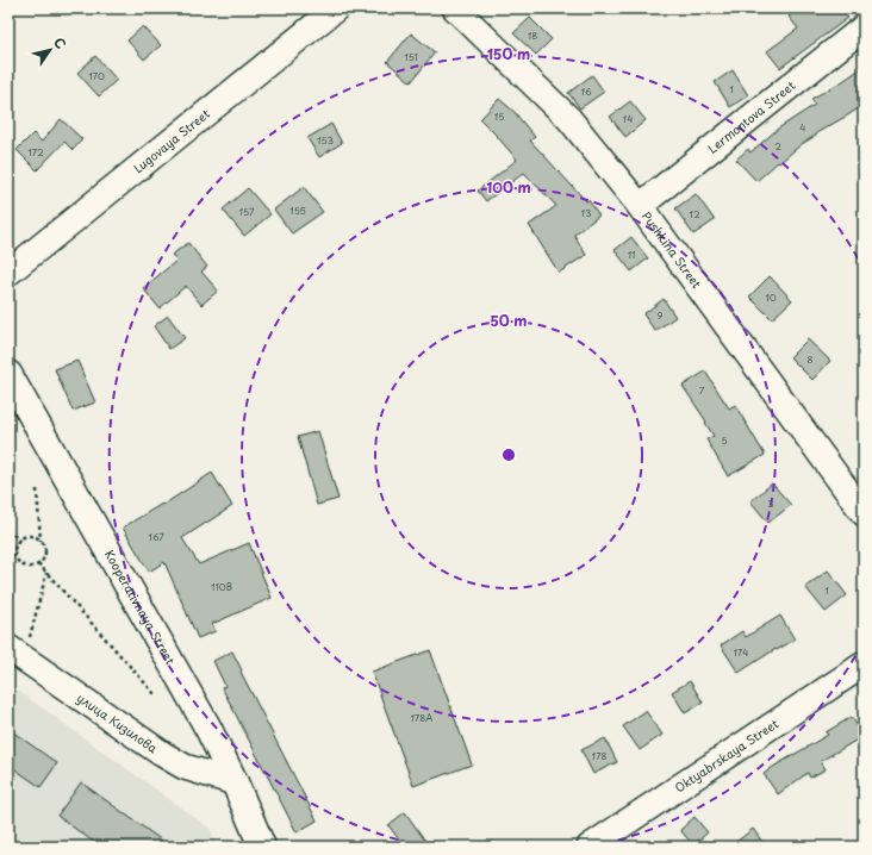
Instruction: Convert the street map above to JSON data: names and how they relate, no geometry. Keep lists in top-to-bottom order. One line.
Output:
{"streets":{"main road":["Kooperativnaya Street"],"street":["Lermontova Street","Lugovaya Street","Pushkina Street","улица Кизилова","Oktyabrskaya Street"]},"crossings":[["Lermontova Street","Pushkina Street"],["Kooperativnaya Street","улица Кизилова"]],"house_numbers":["18","151","170","1","16","15","14","4","153","2","172","155","157","13","12","11","10","9","8","7","5","3","167","110В","1","174","178А","178"],"north":"top right","rings":["150 m","100 m","50 m"]}
